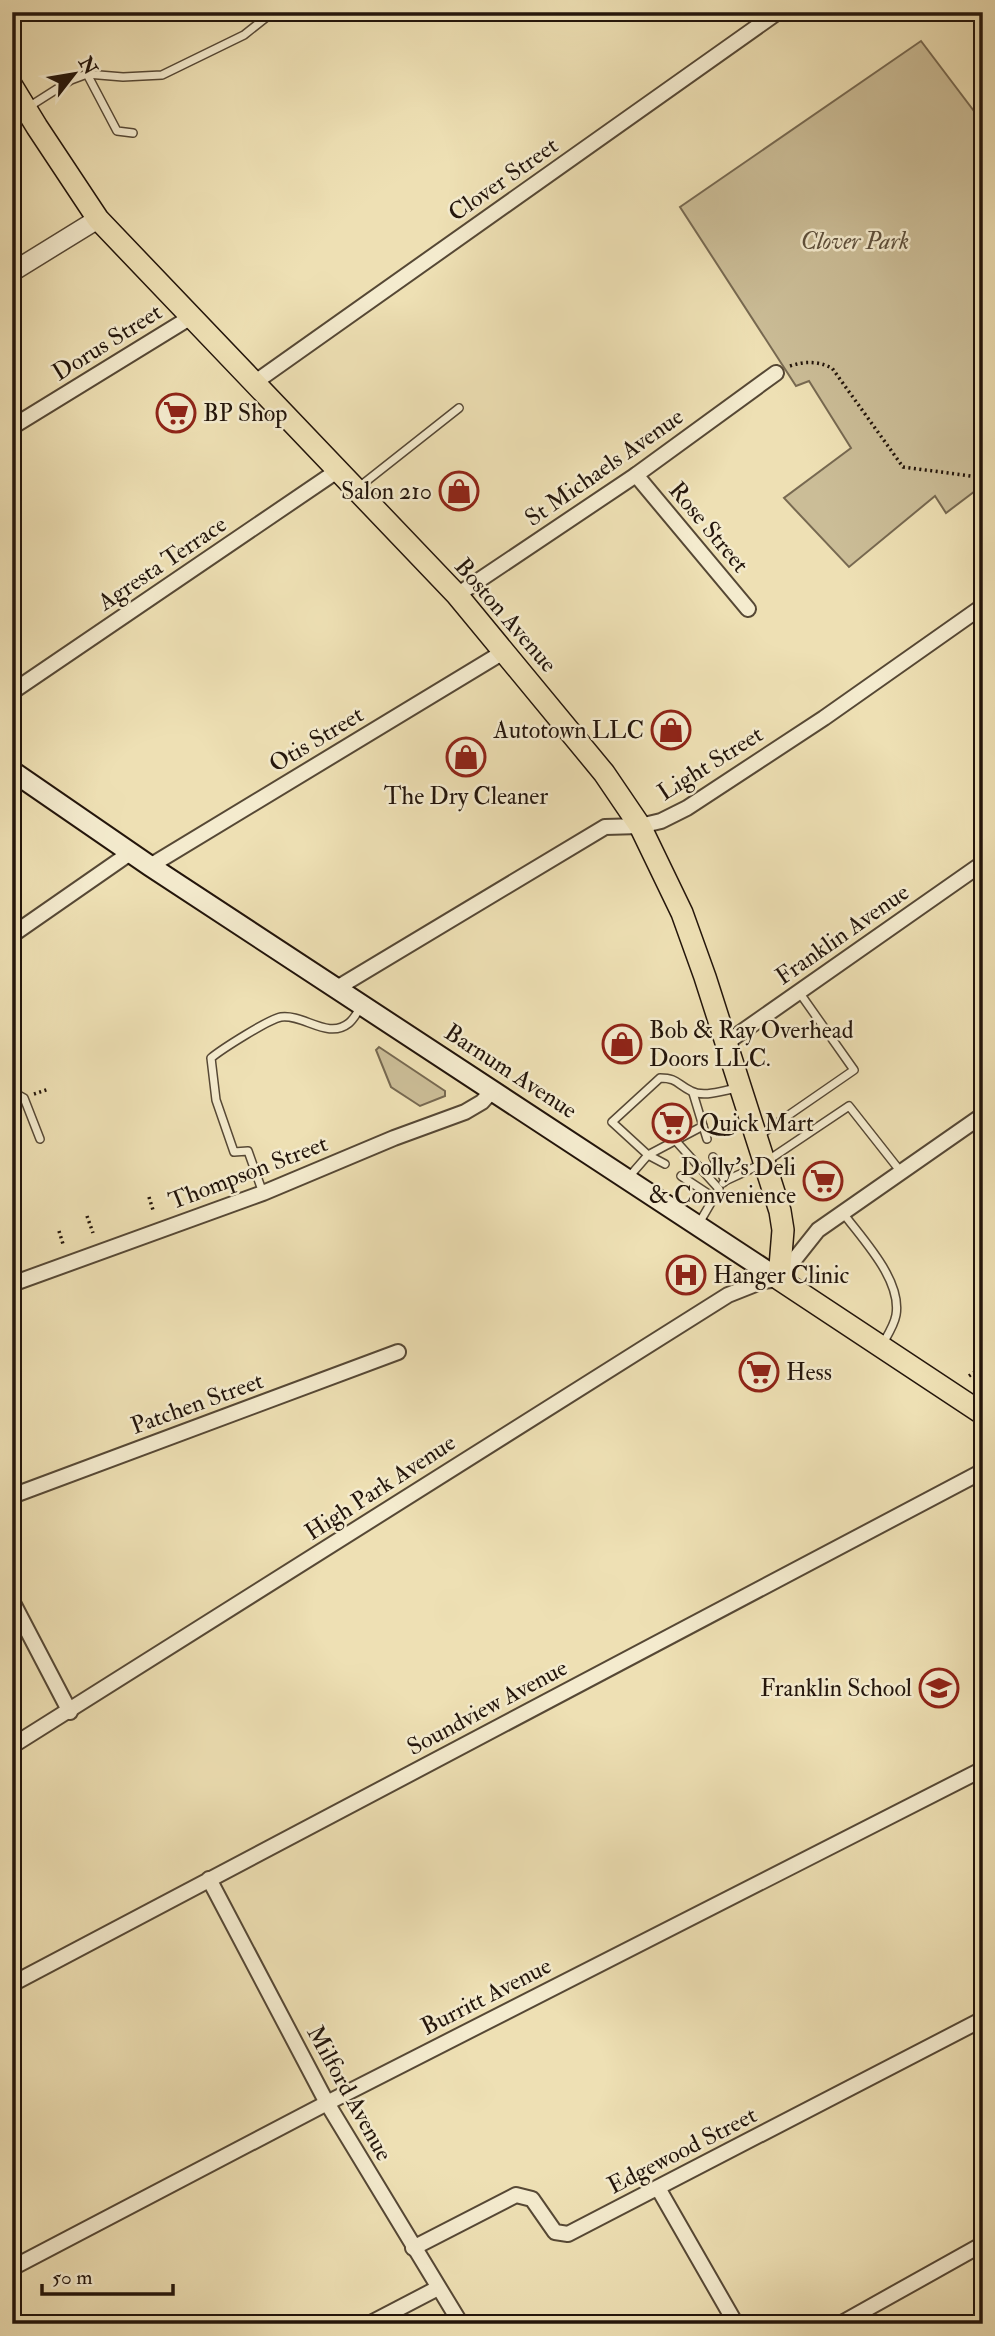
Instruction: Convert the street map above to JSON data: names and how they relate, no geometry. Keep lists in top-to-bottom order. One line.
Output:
{"streets":{"main road":["Boston Avenue","Barnum Avenue"],"street":["Clover Street","Dorus Street","St Michaels Avenue","Rose Street","Agresta Terrace","Otis Street","Light Street","Franklin Avenue","Thompson Street","Patchen Street","High Park Avenue","Soundview Avenue","Burritt Avenue","Milford Avenue","Edgewood Street"]},"crossings":[["Clover Street","Boston Avenue"],["Dorus Street","Boston Avenue"],["St Michaels Avenue","Rose Street"],["St Michaels Avenue","Boston Avenue"],["Agresta Terrace","Boston Avenue"],["Boston Avenue","Otis Street"],["Boston Avenue","Light Street"],["Boston Avenue","Franklin Avenue"],["Boston Avenue","Barnum Avenue"],["Boston Avenue","High Park Avenue"],["Otis Street","Barnum Avenue"],["Light Street","Barnum Avenue"],["Barnum Avenue","Thompson Street"],["Barnum Avenue","High Park Avenue"],["Soundview Avenue","Milford Avenue"],["Burritt Avenue","Milford Avenue"],["Milford Avenue","Edgewood Street"]],"parks":["Clover Park"],"places":{"supermarket":["BP Shop","Quick Mart","Dolly's Deli & Convenience","Hess"],"shop":["Salon 210","Autotown LLC","The Dry Cleaner","Bob & Ray Overhead Doors LLC."],"hospital":["Hanger Clinic"],"school or university":["Franklin School"]},"scale_bar":"50 m","north":"top right"}
